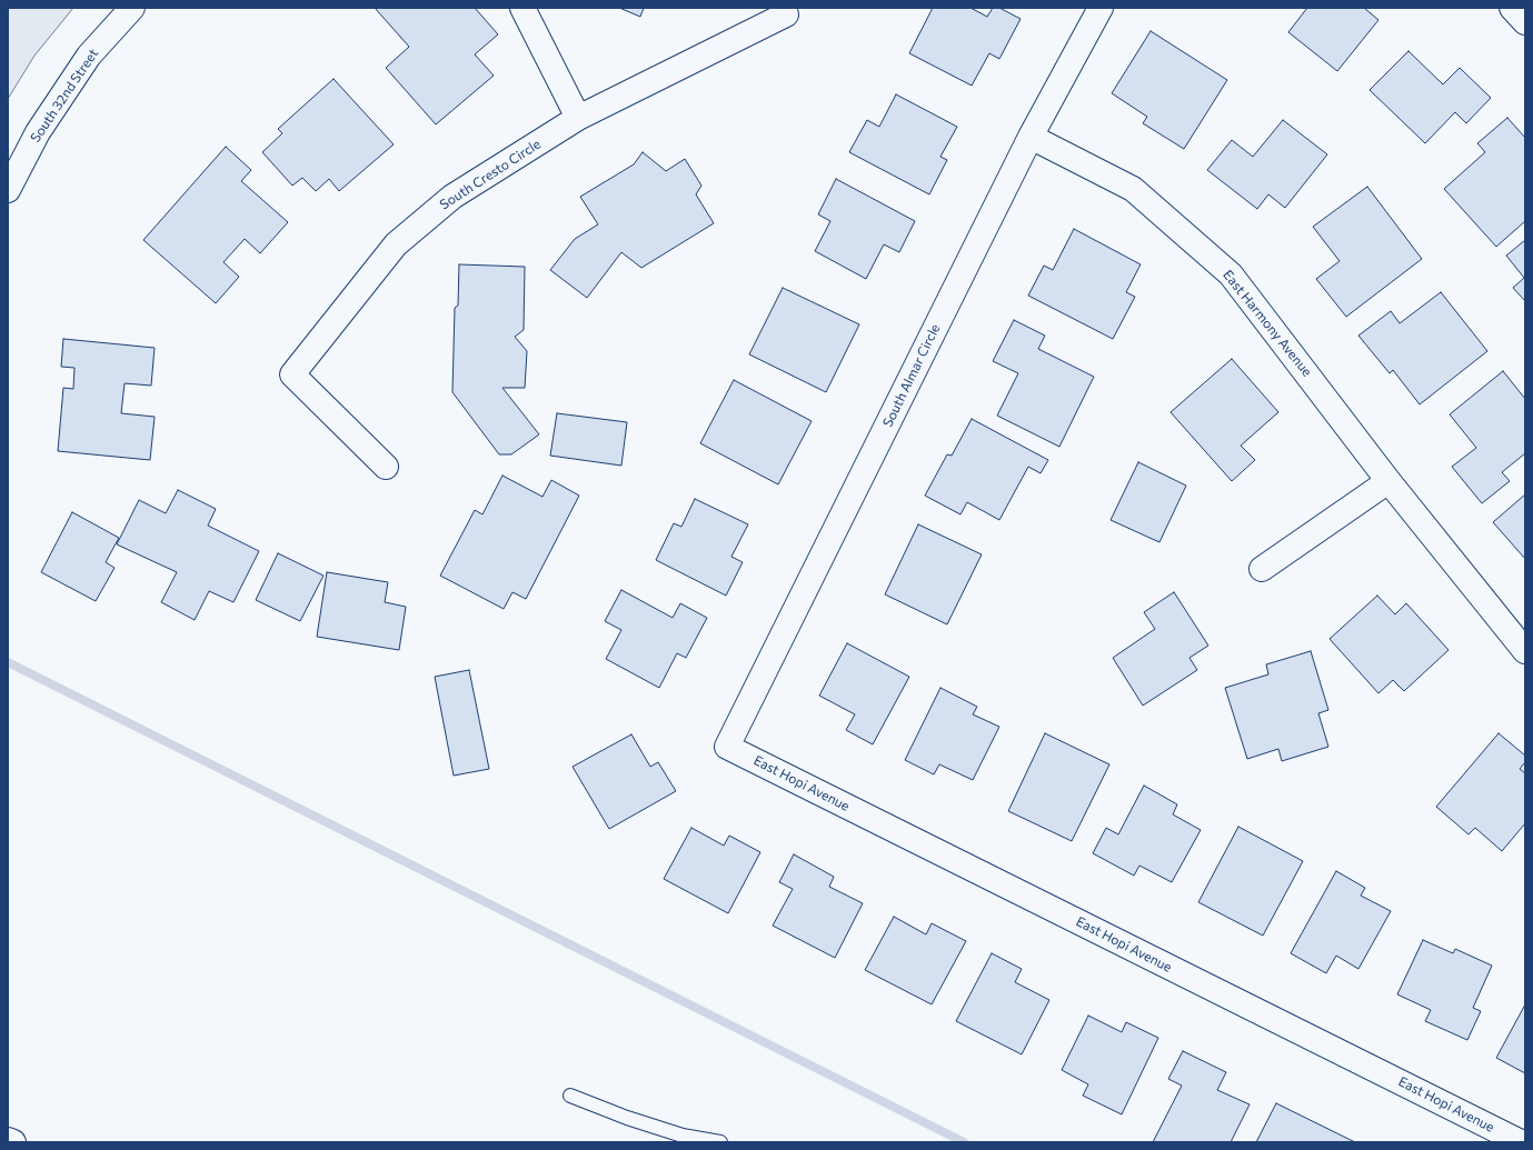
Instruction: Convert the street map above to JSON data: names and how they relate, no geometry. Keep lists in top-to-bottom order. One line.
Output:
{"streets":{"main road":["South 32nd Street","South Cresto Circle","East Harmony Avenue","South Almar Circle","East Hopi Avenue"]},"crossings":[["East Harmony Avenue","South Almar Circle"],["South Almar Circle","East Hopi Avenue"]]}
